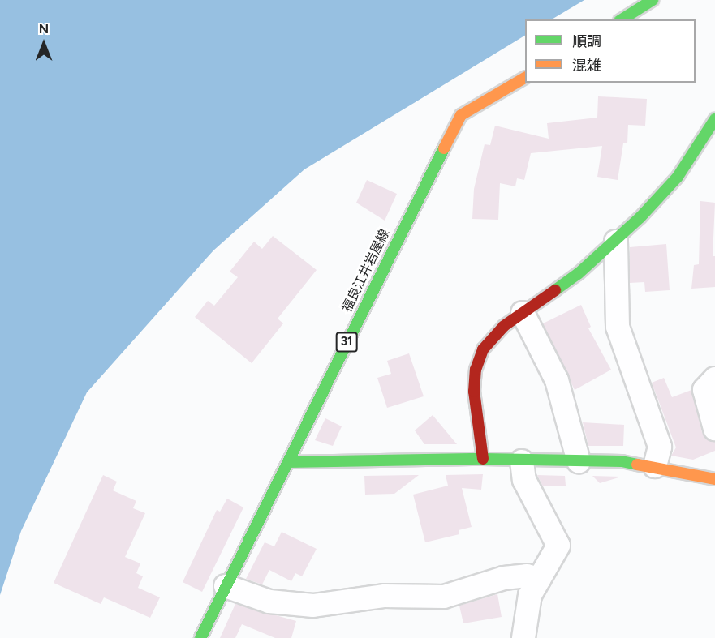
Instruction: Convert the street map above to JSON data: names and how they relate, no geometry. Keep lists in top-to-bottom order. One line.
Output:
{"streets":{"street":["福良江井岩屋線","31"]},"legend":["順調","混雑"],"north":"top"}
